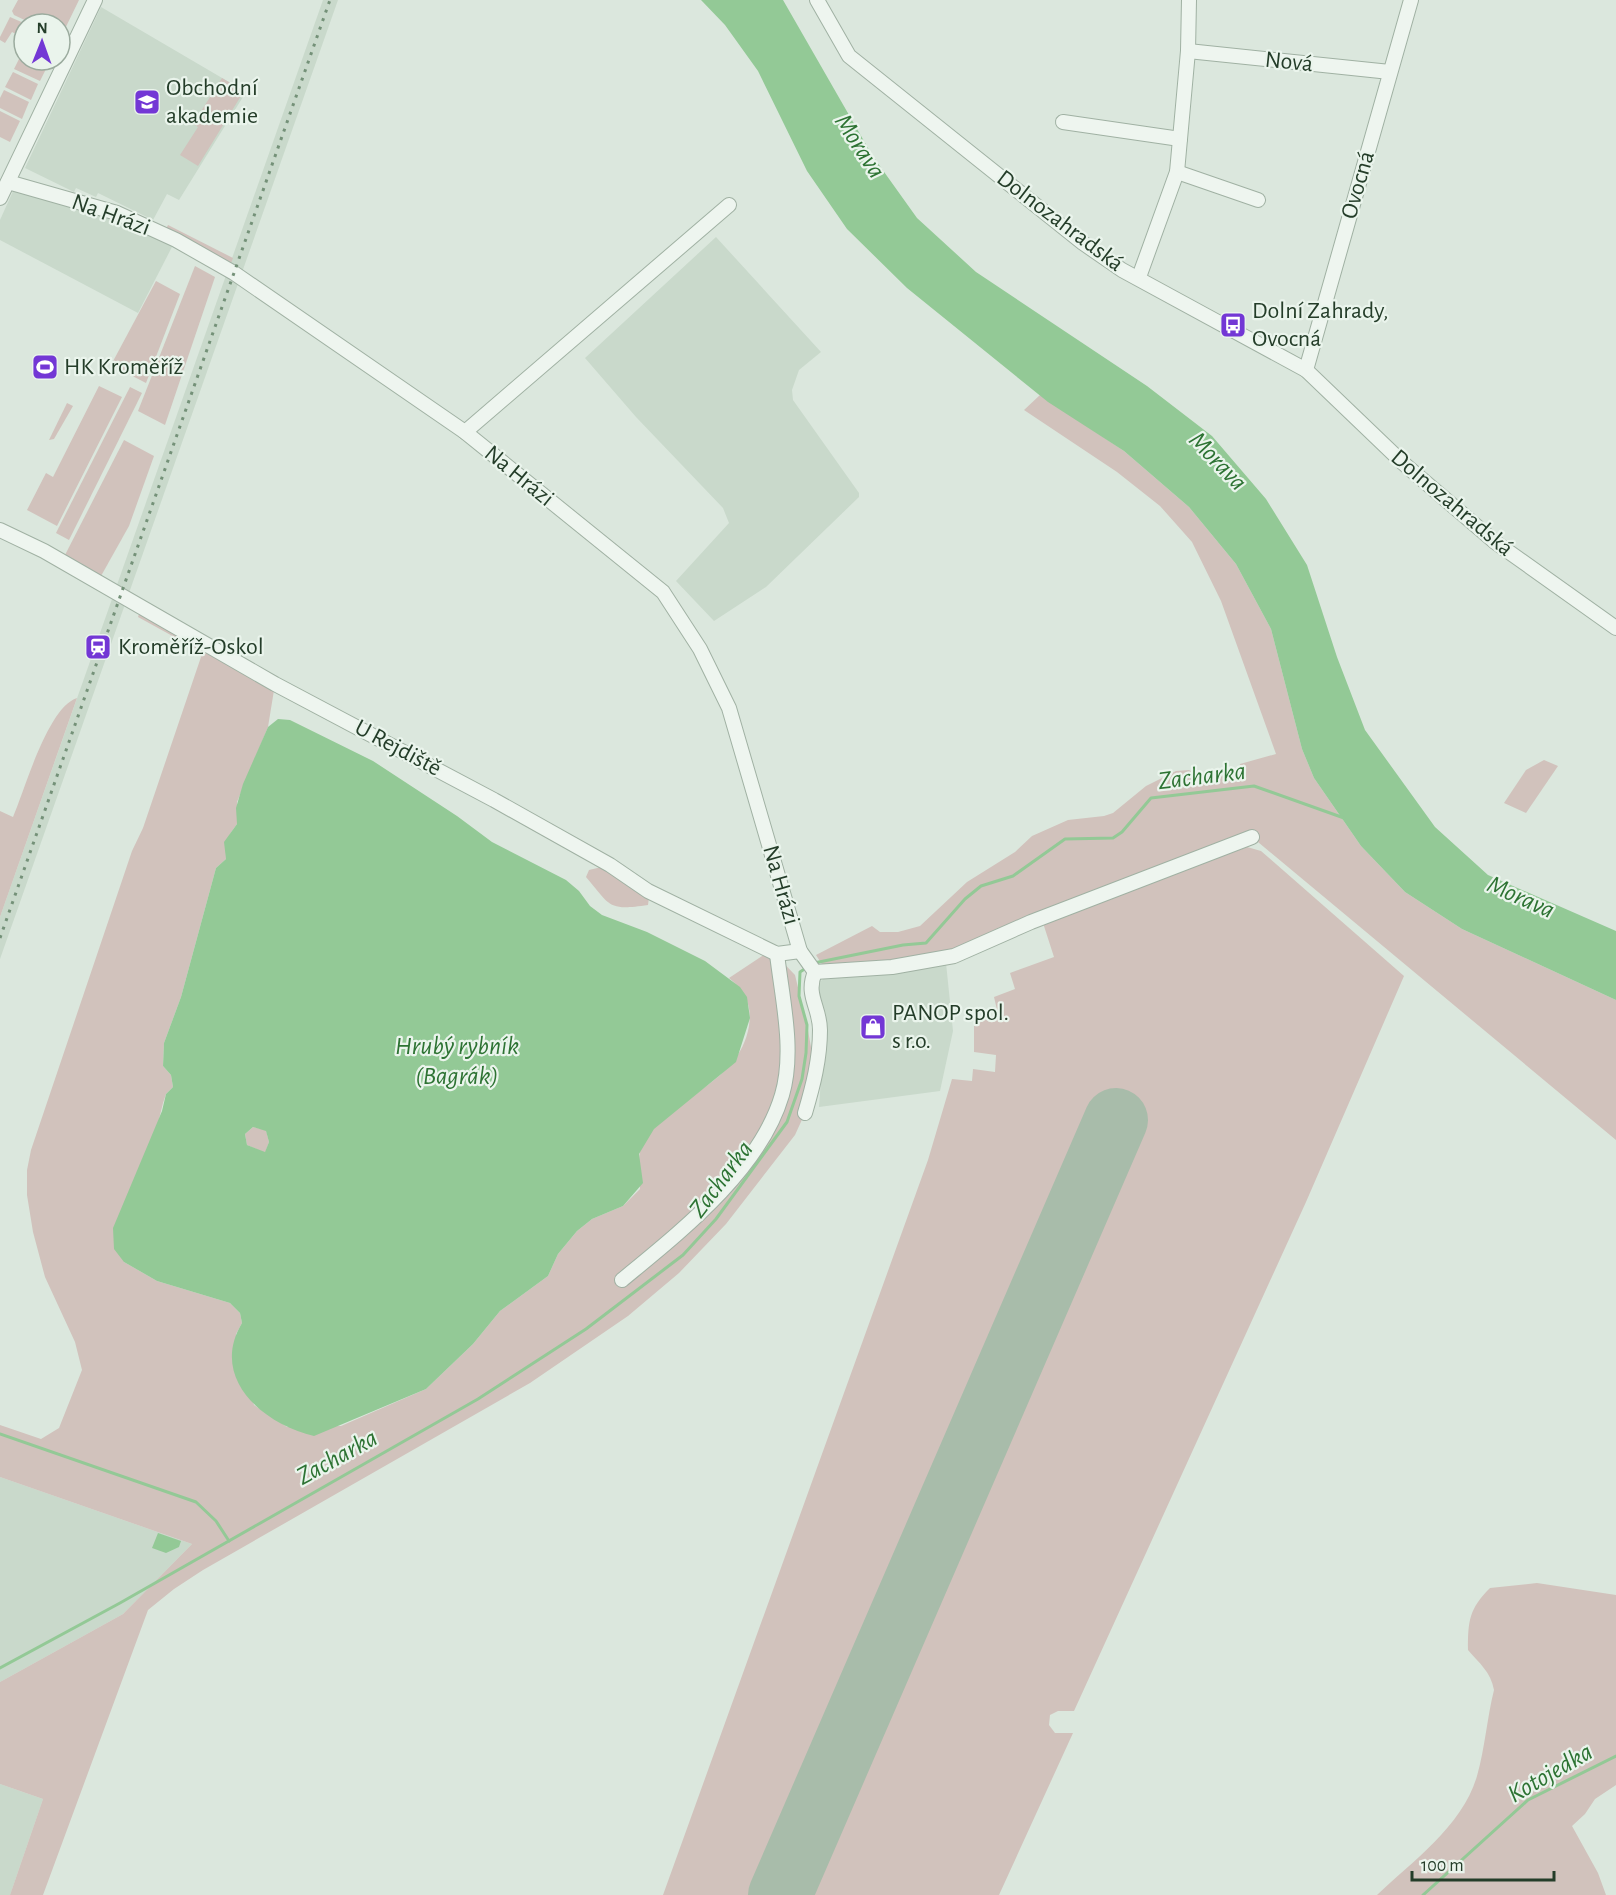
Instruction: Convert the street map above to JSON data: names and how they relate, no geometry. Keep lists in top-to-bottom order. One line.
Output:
{"streets":{"street":["Nová","Ovocná","Na Hrázi","Dolnozahradská","U Rejdiště"]},"crossings":[["Nová","Ovocná"],["Ovocná","Dolnozahradská"]],"water":["Morava","Zacharka","Hrubý rybník (Bagrák)","Kotojedka"],"places":{"school or university":["Obchodní akademie"],"bus stop":["Dolní Zahrady, Ovocná"],"sports":["HK Kroměříž"],"station":["Kroměříž-Oskol"],"shop":["PANOP spol. s r.o."]},"scale_bar":"100 m","north":"top"}
